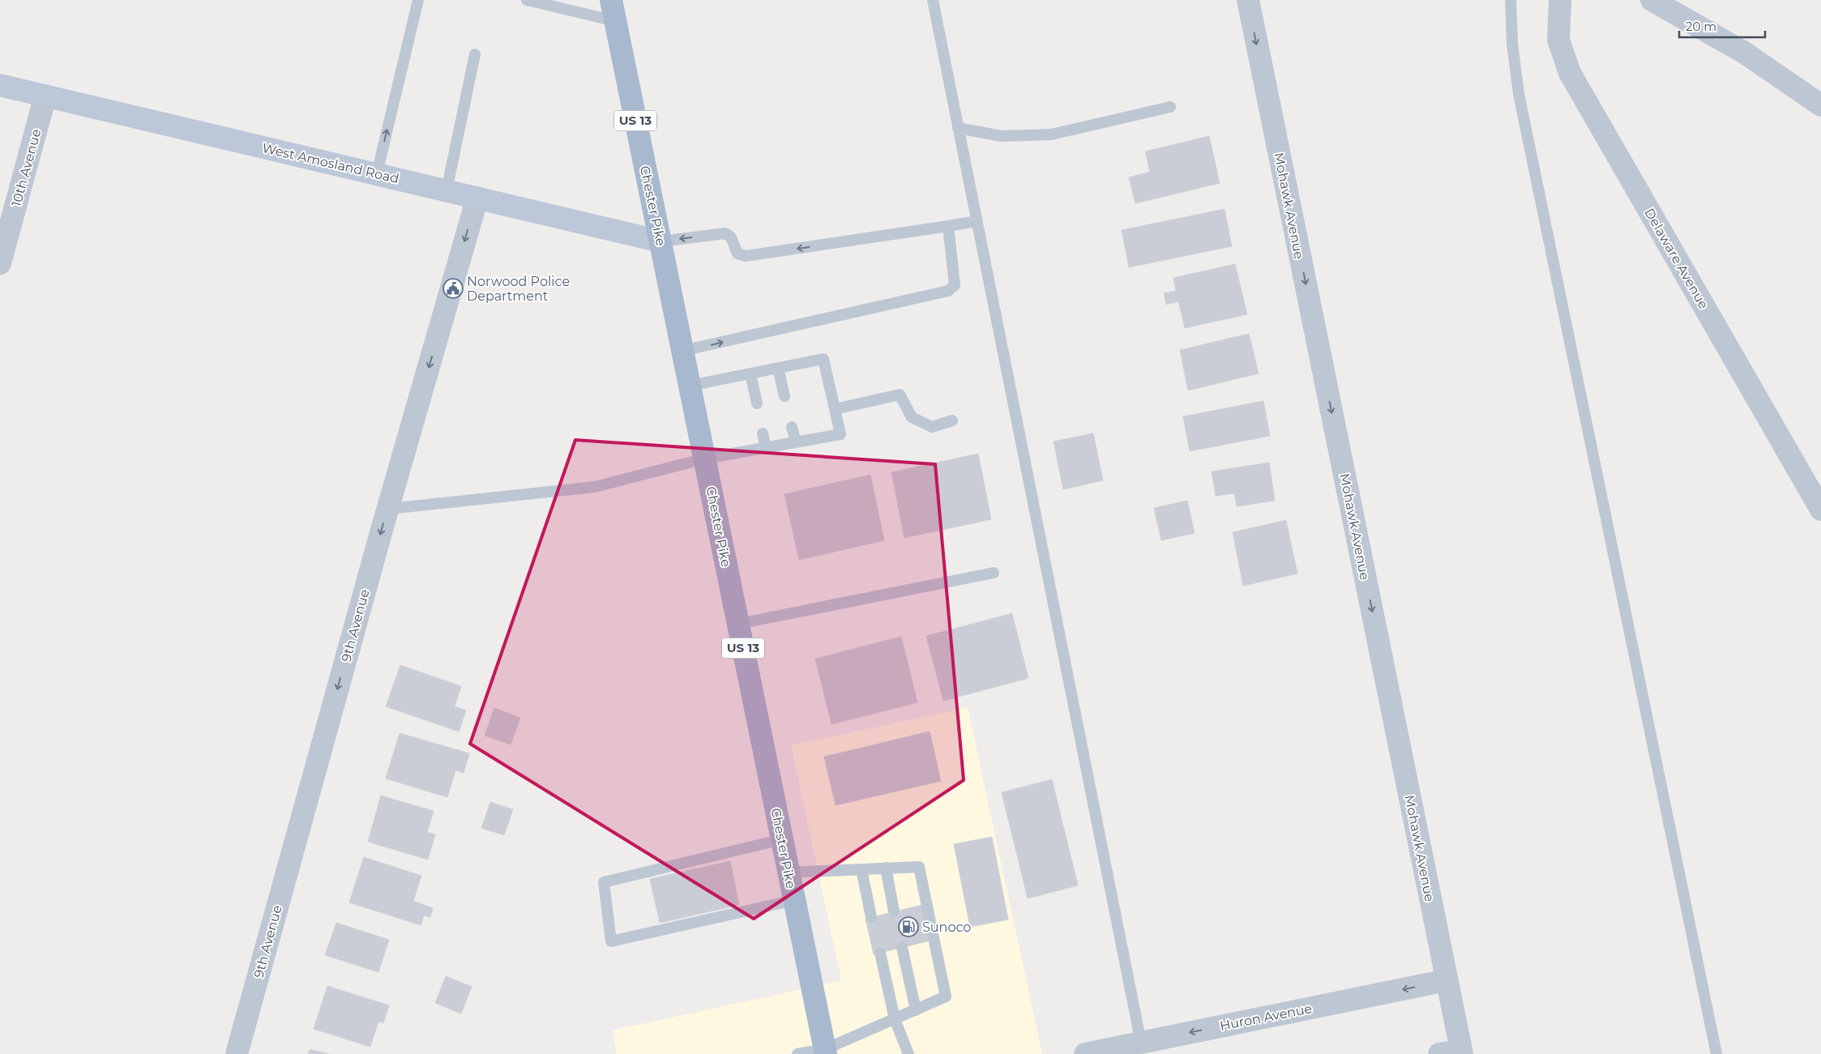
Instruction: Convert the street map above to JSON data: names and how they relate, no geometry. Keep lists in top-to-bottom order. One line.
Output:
{"streets":{"main road":["US 13","Chester Pike"],"street":["West Amosland Road","10th Avenue","Mohawk Avenue","Delaware Avenue","9th Avenue","Huron Avenue"]},"crossings":[["West Amosland Road","10th Avenue"],["West Amosland Road","Chester Pike"],["West Amosland Road","9th Avenue"],["Mohawk Avenue","Huron Avenue"]],"one_way":["Mohawk Avenue","9th Avenue","Huron Avenue"],"places":{"public building":["Norwood Police Department"],"fuel station":["Sunoco"]},"scale_bar":"20 m"}
